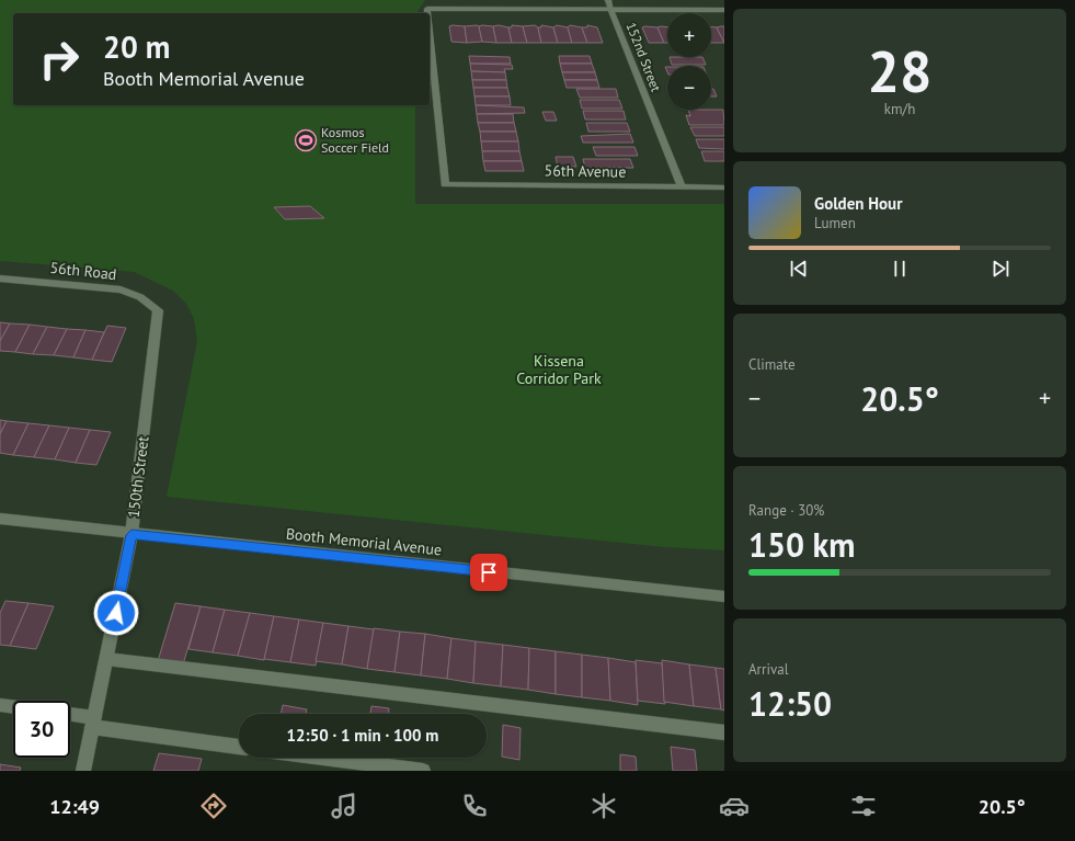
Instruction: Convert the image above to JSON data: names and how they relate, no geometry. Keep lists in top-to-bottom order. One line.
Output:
{"streets":{"street":["152nd Street","56th Avenue","56th Road","150th Street","Booth Memorial Avenue"]},"crossings":[["152nd Street","56th Avenue"],["56th Road","150th Street"],["150th Street","Booth Memorial Avenue"]],"parks":["Kissena Corridor Park"],"places":{"sports":["Kosmos Soccer Field"]},"page":{"tile":[["28","km/h"],"Climate",["Range · 30%","150 km"],["Arrival","12:50"]],"map_buttons":["+","−"],"turn":["20 m","Booth Memorial Avenue"],"song":["Golden Hour","Lumen"],"heat":["−","20.5°","+"],"limit":"30","trip":"12:50 · 1 min · 100 m","tabs":["12:49","20.5°"]}}
